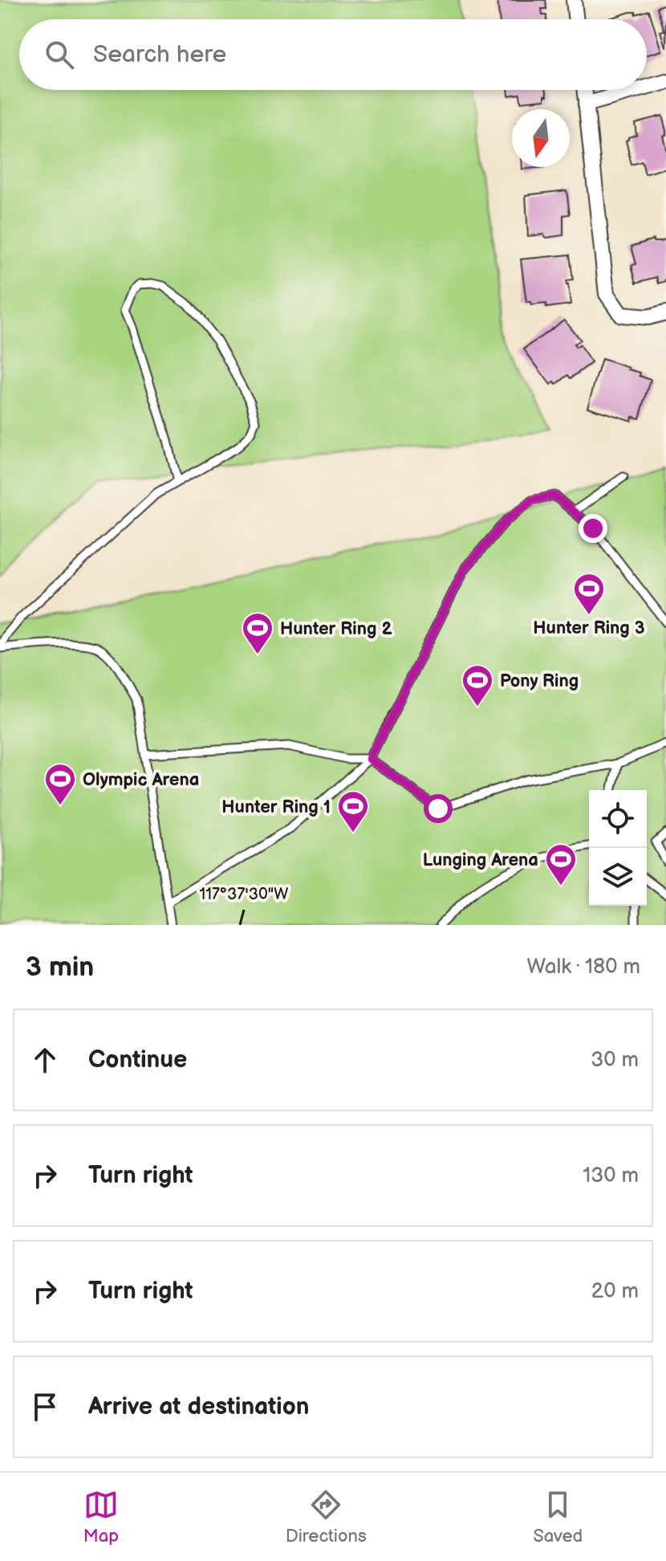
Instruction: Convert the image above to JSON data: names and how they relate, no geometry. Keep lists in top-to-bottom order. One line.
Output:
{"places":{"sports":["Hunter Ring 3","Hunter Ring 2","Pony Ring","Olympic Arena","Hunter Ring 1","Lunging Arena"]},"north":"bottom","page":{"search":"Search here","heading":["3 min","Walk · 180 m"],"list":[["Continue","30 m"],["Turn right","130 m"],["Turn right","20 m"],"Arrive at destination"],"nav":["Map","Directions","Saved"]},"coordinates":["117°37'30\"W"]}
